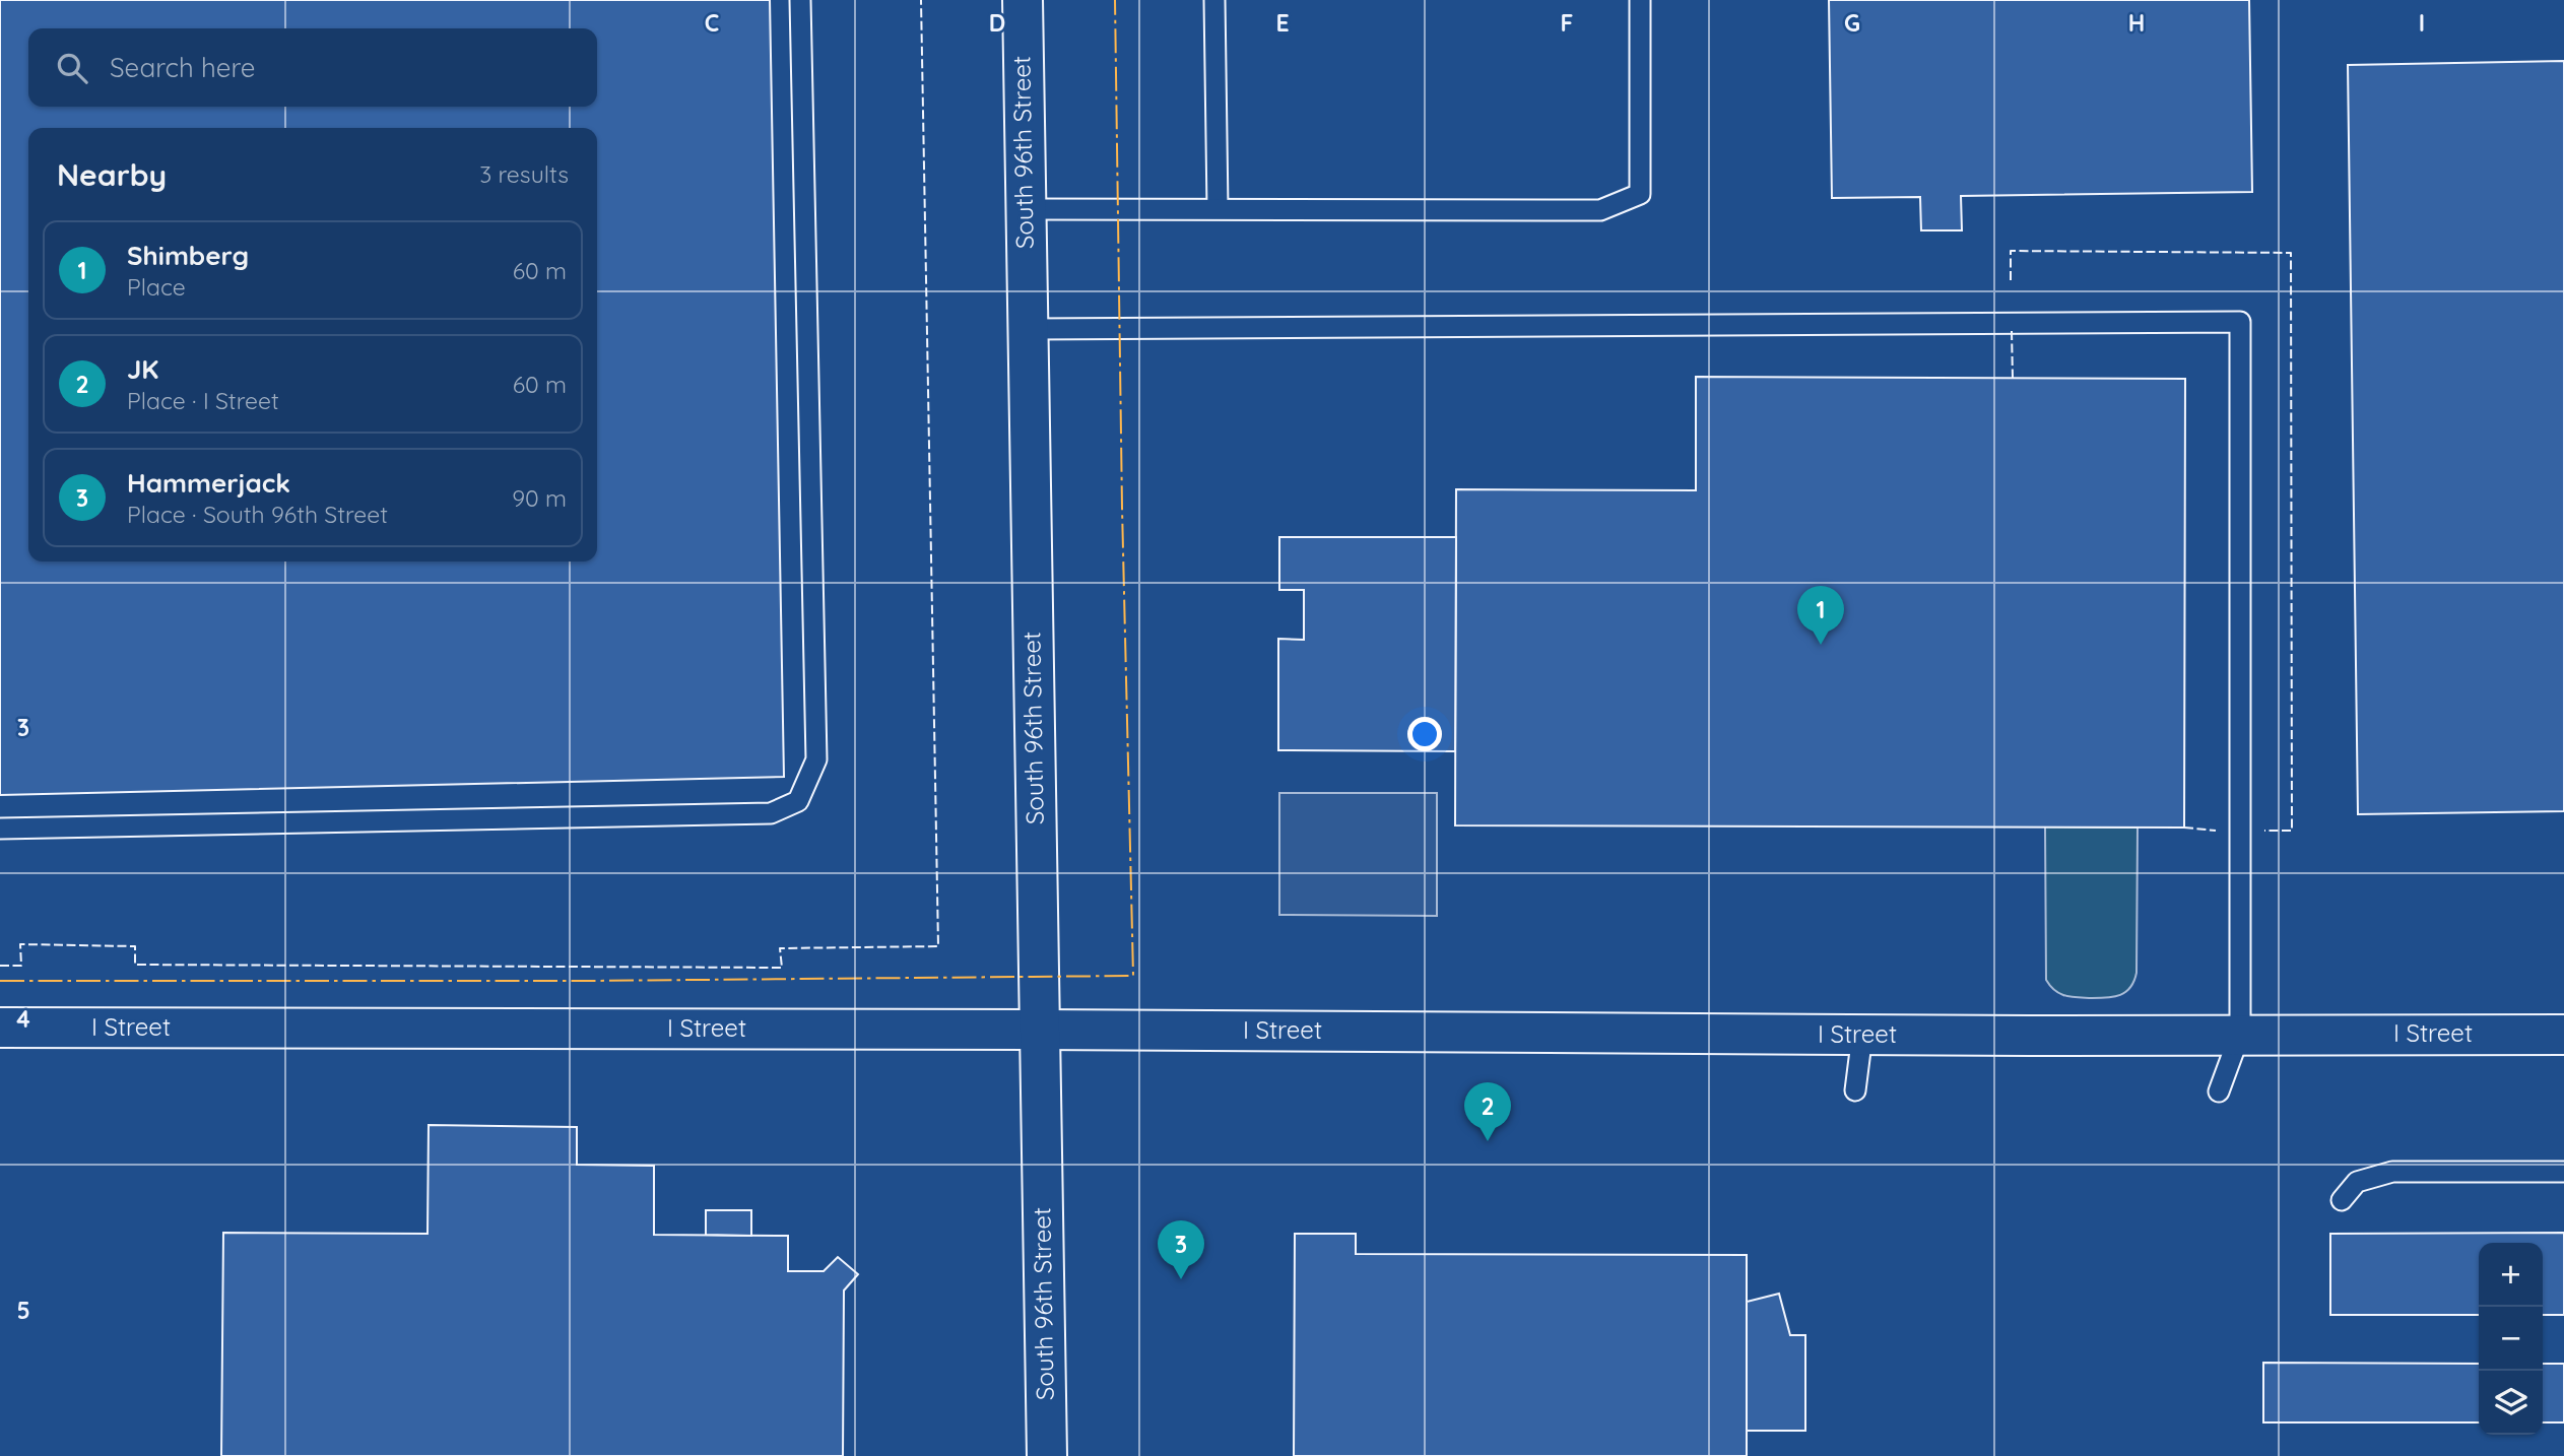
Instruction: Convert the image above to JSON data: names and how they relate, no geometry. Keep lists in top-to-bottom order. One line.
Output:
{"streets":{"street":["South 96th Street","I Street"]},"crossings":[["South 96th Street","I Street"]],"page":{"search":"Search here","heading":["Nearby","3 results"],"list":[{"mark":"1","name":"Shimberg","note":"Place","value":"60 m"},{"mark":"2","name":"JK","note":"Place · I Street","value":"60 m"},{"mark":"3","name":"Hammerjack","note":"Place · South 96th Street","value":"90 m"}],"pins":["1","2","3"],"map_buttons":["+","−"]},"grid":{"columns":["C","D","E","F","G","H","I"],"rows":["3","4","5"]}}
